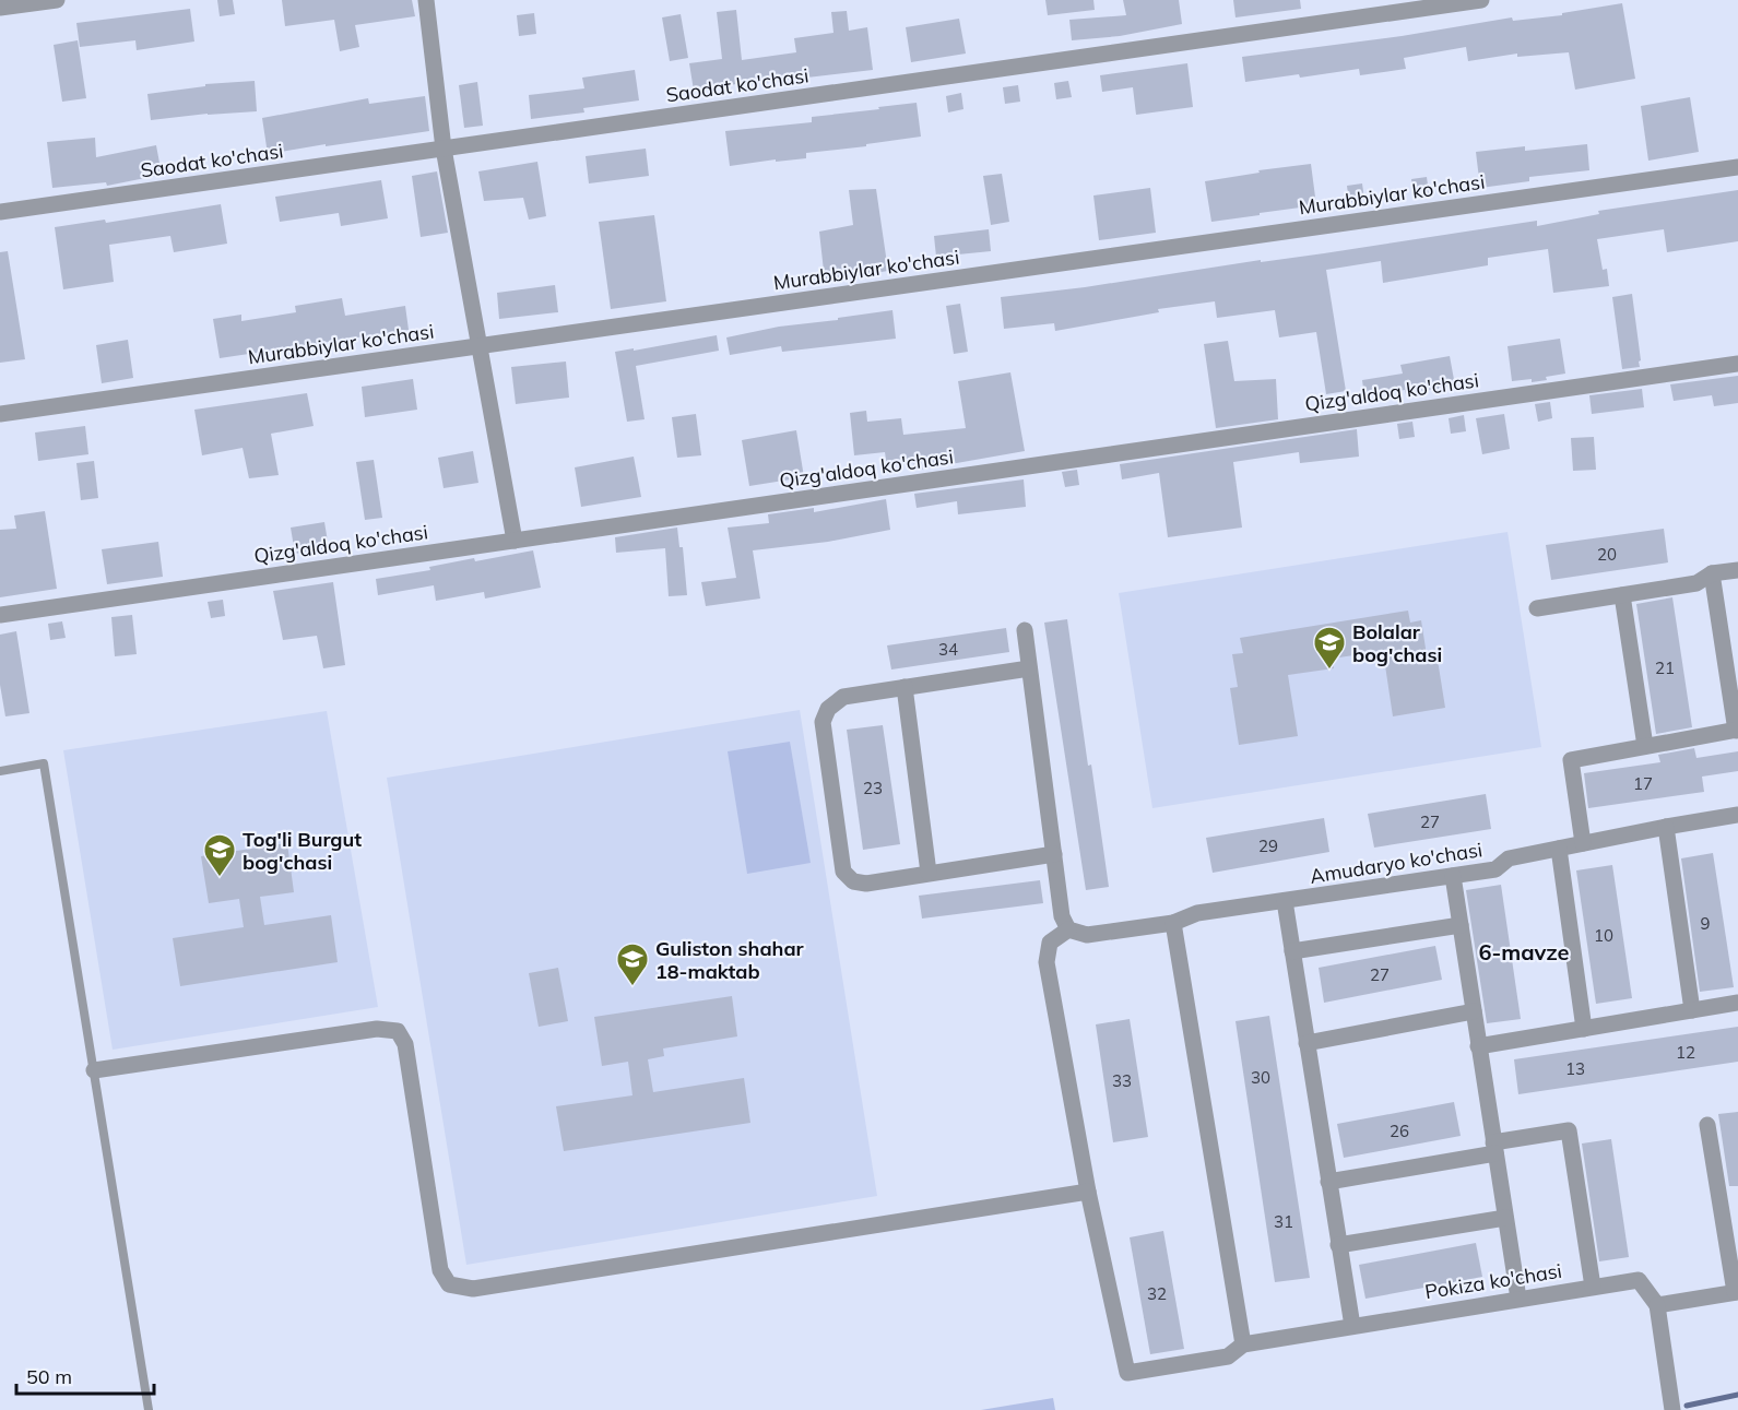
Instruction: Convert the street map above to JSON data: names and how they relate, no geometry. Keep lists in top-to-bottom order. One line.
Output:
{"streets":{"street":["Saodat ko'chasi","Murabbiylar ko'chasi","Qizg'aldoq ko'chasi","Amudaryo ko'chasi","Pokiza ko'chasi"]},"districts":["6-mavze"],"places":{"school or university":["Bolalar bog'chasi","Tog'li Burgut bog'chasi","Guliston shahar 18-maktab"]},"house_numbers":["20","34","21","17","23","27","29","9","10","27","12","13","30","33","26","31","32"],"scale_bar":"50 m"}
